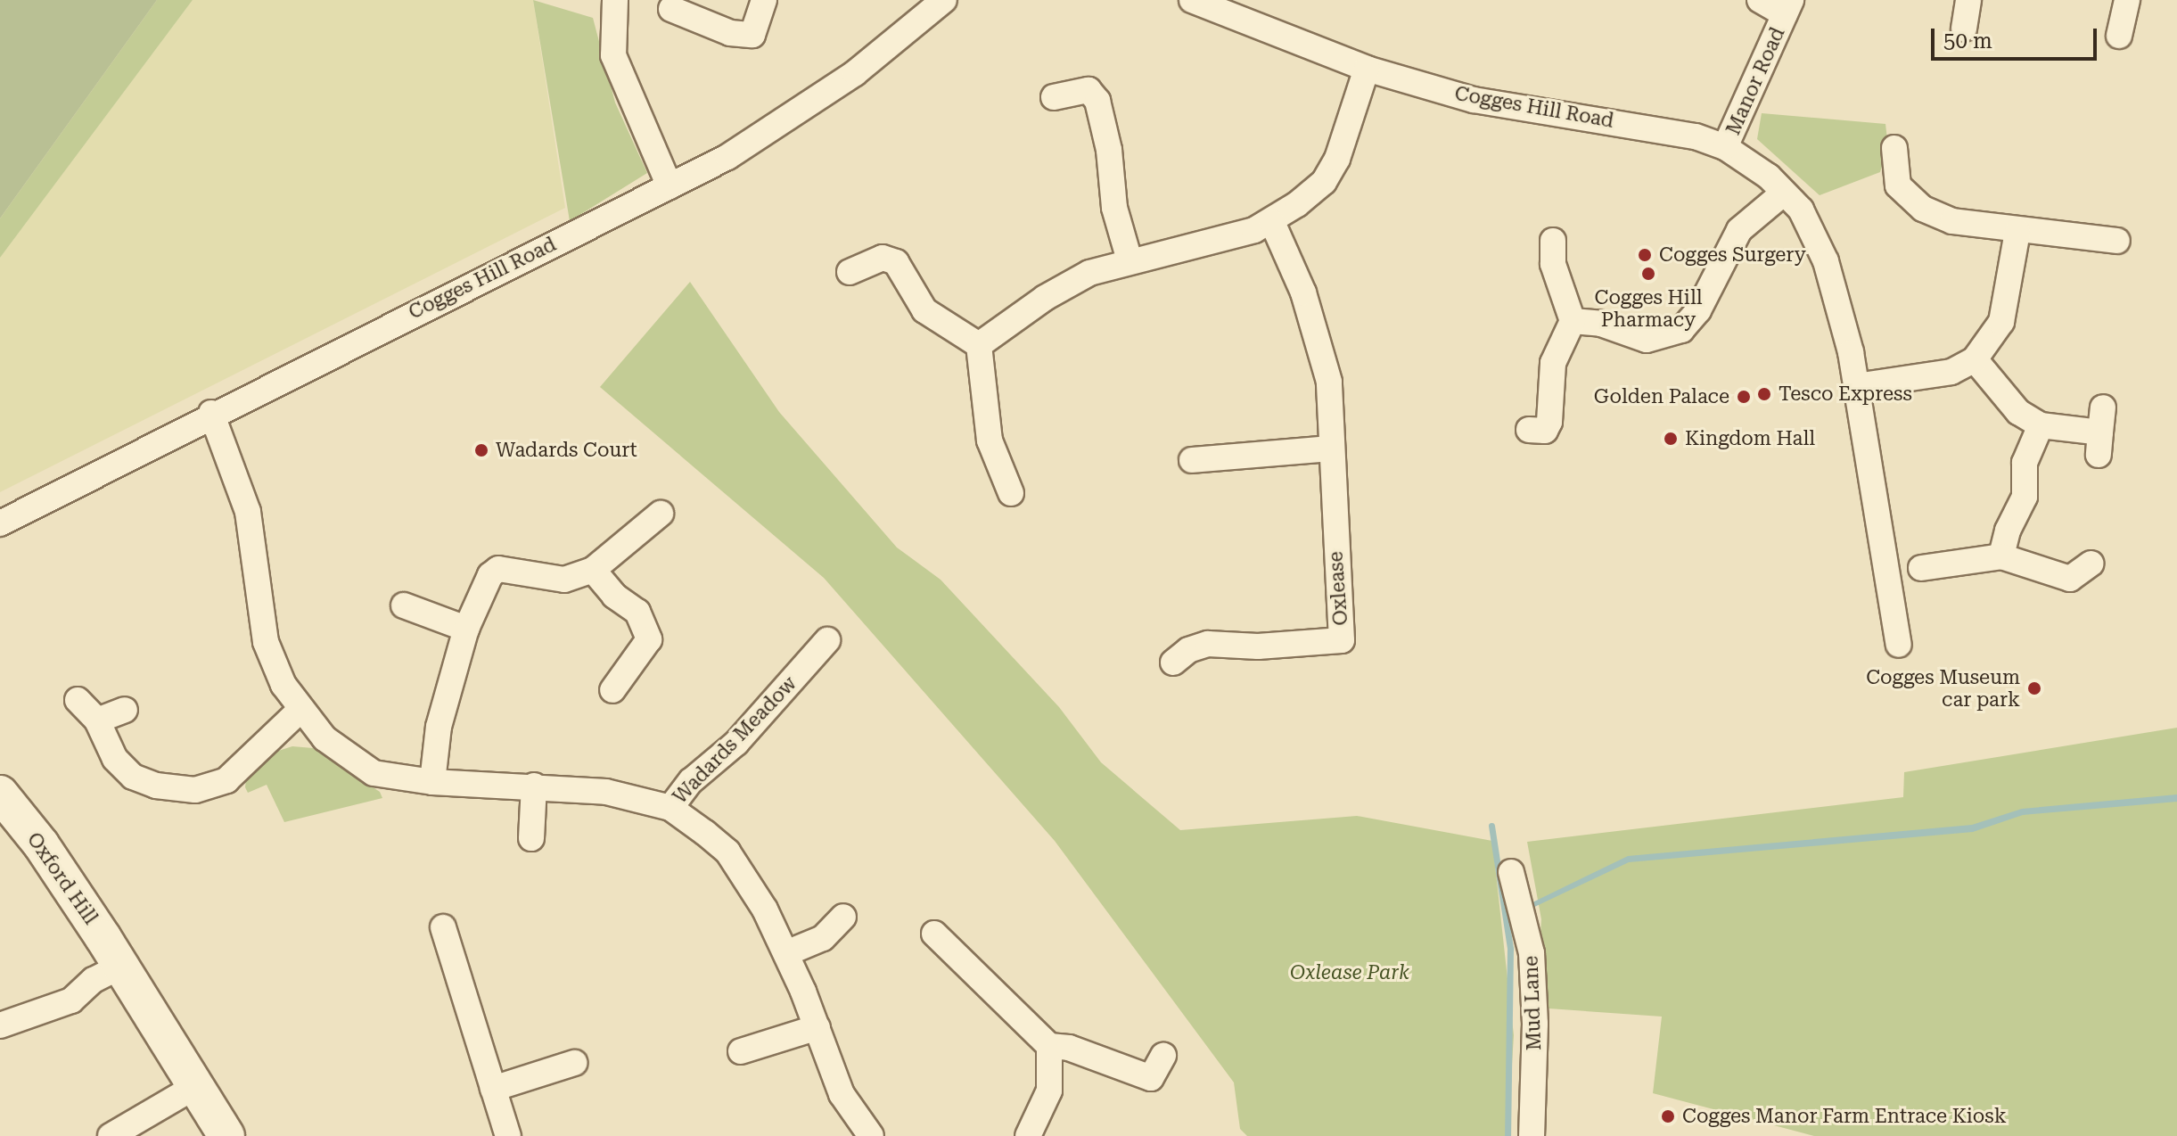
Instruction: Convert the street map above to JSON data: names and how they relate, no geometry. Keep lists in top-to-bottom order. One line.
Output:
{"streets":{"main road":["Oxford Hill"],"street":["Manor Road","Cogges Hill Road","Oxlease","Wadards Meadow","Mud Lane"]},"crossings":[["Manor Road","Cogges Hill Road"],["Cogges Hill Road","Wadards Meadow"]],"parks":["Oxlease Park"],"places":["Cogges Surgery","Cogges Hill Pharmacy","Tesco Express","Golden Palace","Kingdom Hall","Wadards Court","Cogges Museum car park","Cogges Manor Farm Entrace Kiosk"],"scale_bar":"50 m"}
